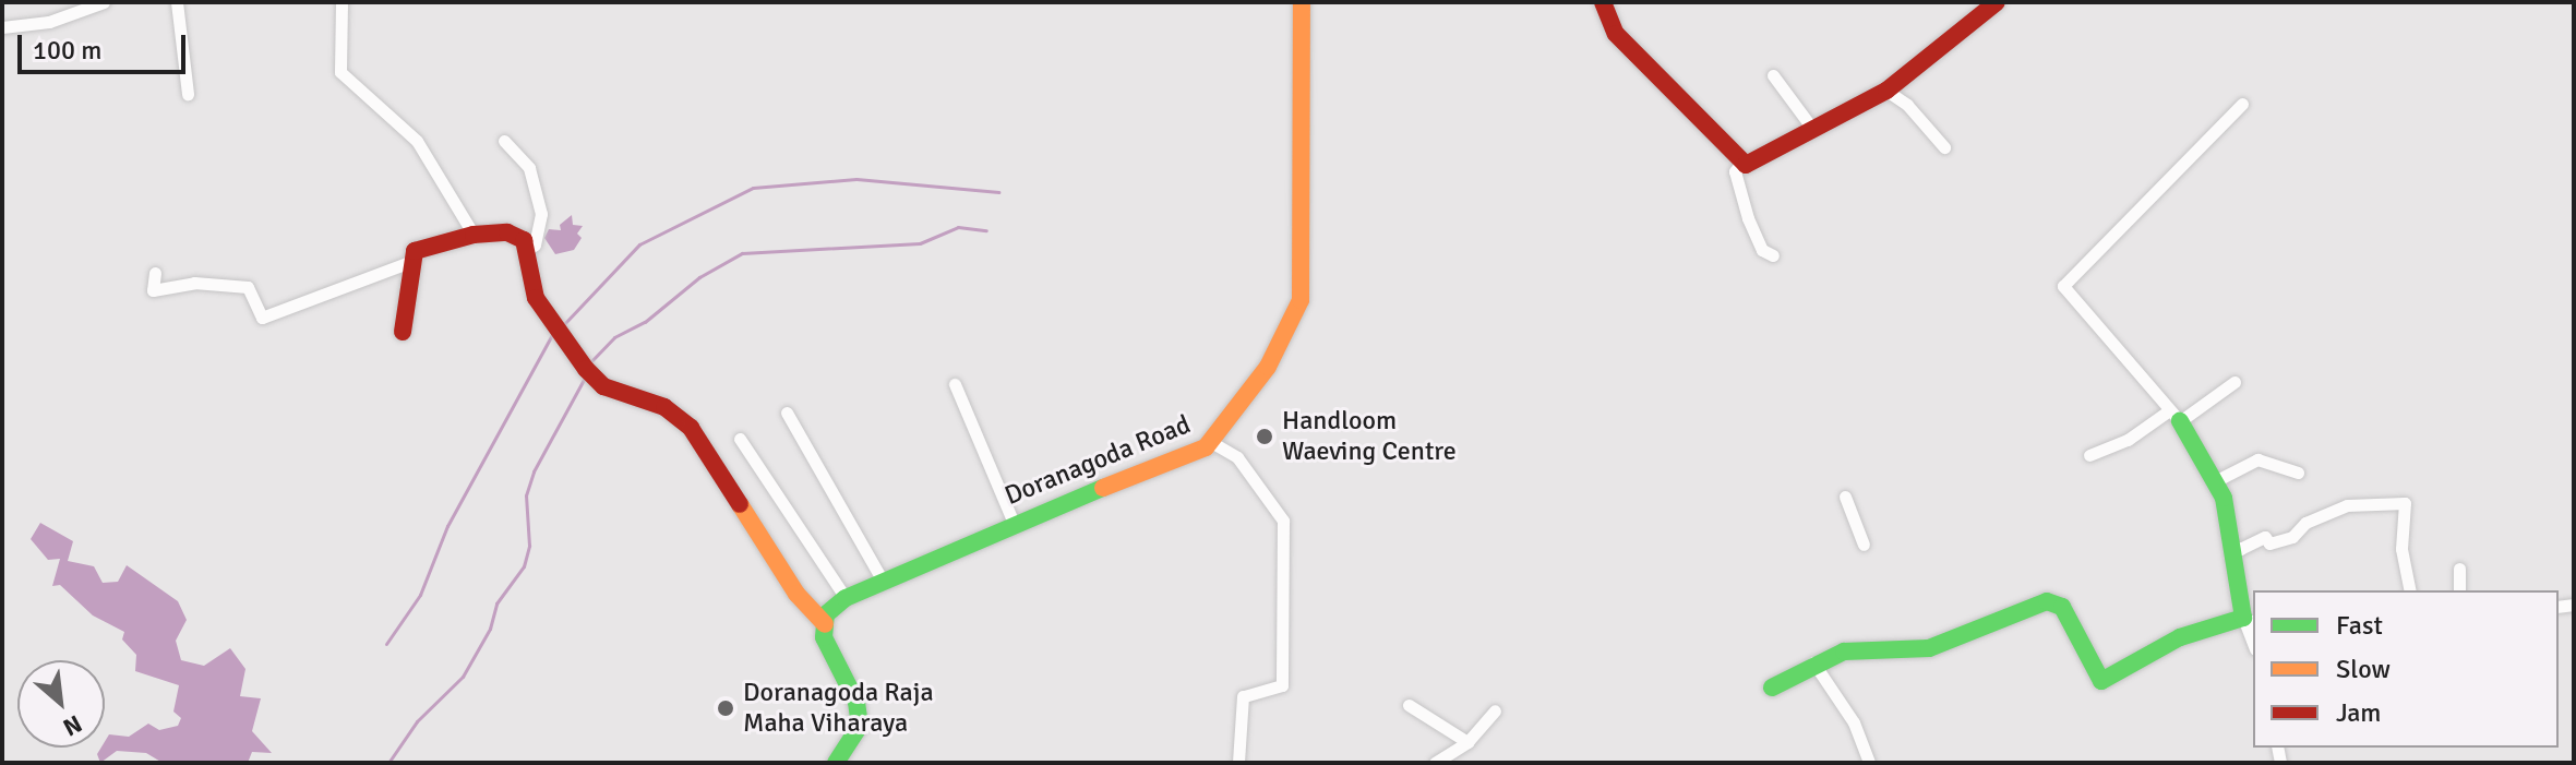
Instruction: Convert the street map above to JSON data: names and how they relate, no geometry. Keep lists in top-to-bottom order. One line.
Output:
{"streets":{"street":["Doranagoda Road"]},"places":["Handloom Waeving Centre","Doranagoda Raja Maha Viharaya"],"legend":["Fast","Slow","Jam"],"scale_bar":"100 m","north":"bottom right"}
